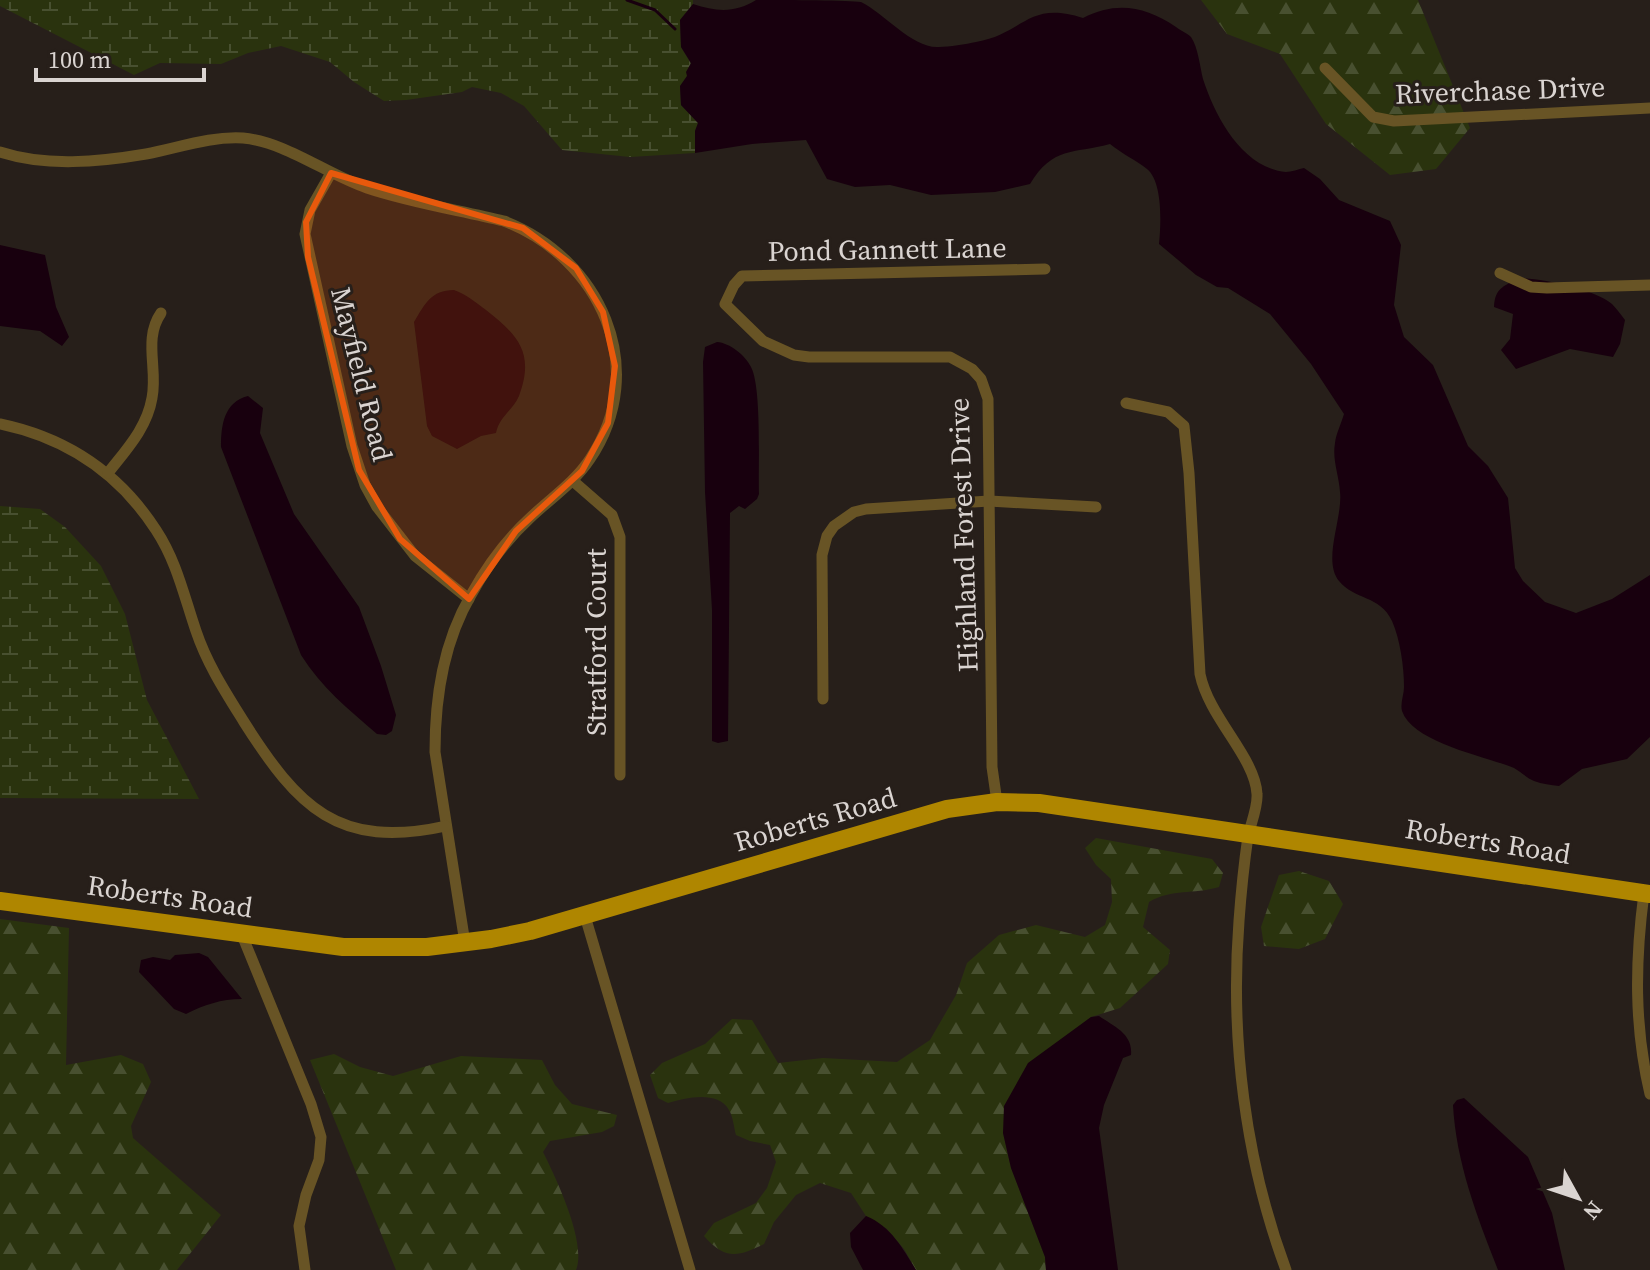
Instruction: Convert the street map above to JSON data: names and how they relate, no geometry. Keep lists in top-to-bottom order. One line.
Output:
{"streets":{"main road":["Roberts Road"],"street":["Riverchase Drive","Pond Gannett Lane","Mayfield Road","Highland Forest Drive","Stratford Court"]},"crossings":[["Pond Gannett Lane","Highland Forest Drive"],["Highland Forest Drive","Roberts Road"]],"scale_bar":"100 m","north":"bottom right"}
